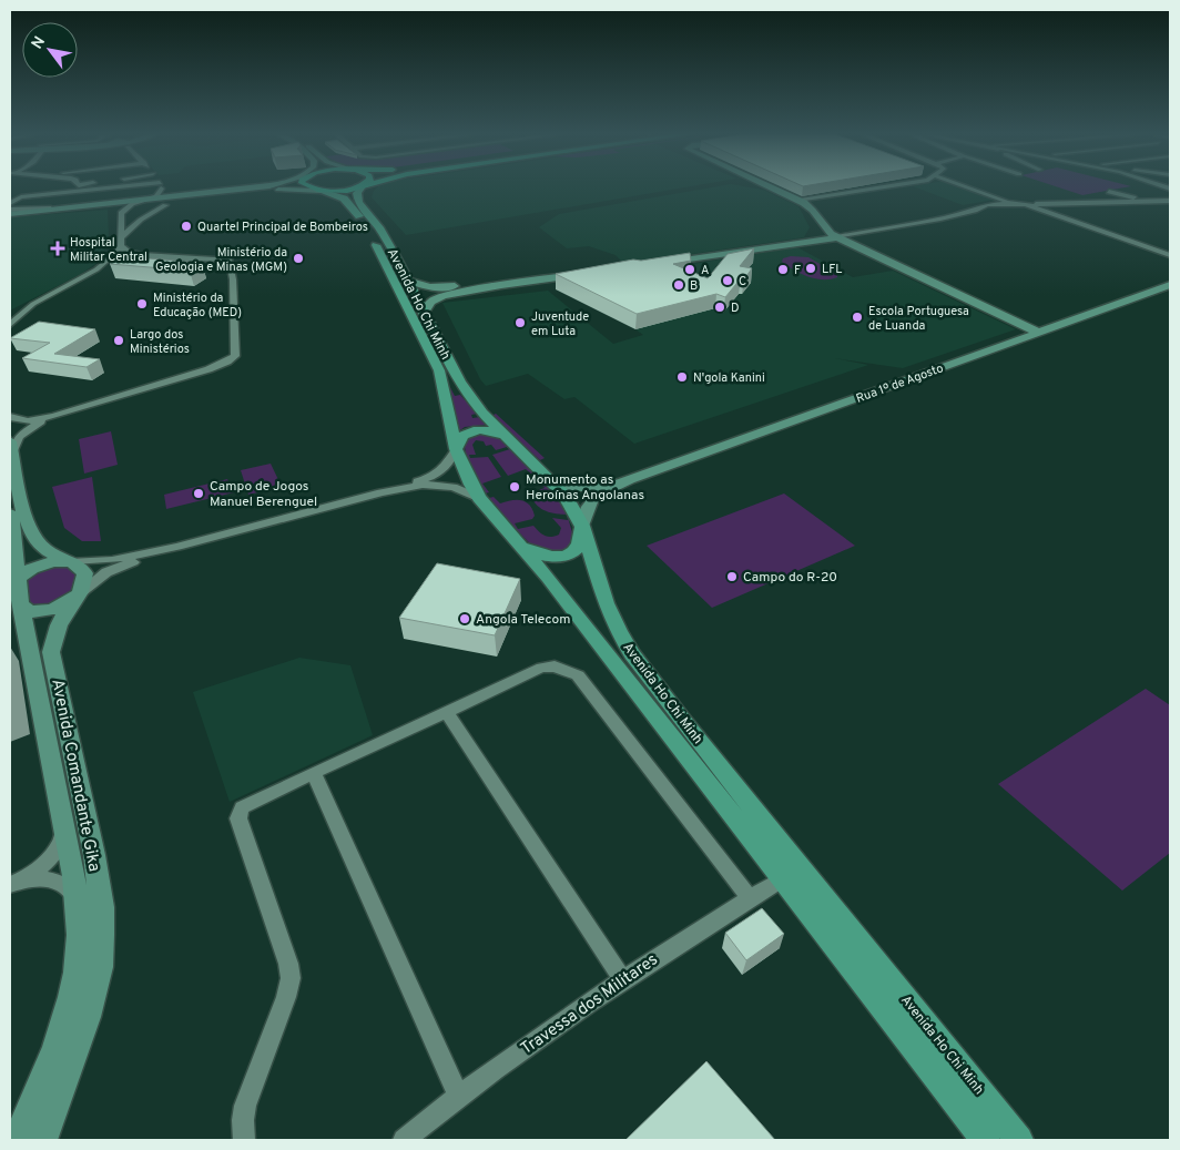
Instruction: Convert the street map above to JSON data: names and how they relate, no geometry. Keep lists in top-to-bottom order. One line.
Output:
{"streets":{"main road":["Avenida Ho Chi Minh"],"street":["Rua 1º de Agosto","Avenida Comandante Gika","Travessa dos Militares"]},"crossings":[["Avenida Ho Chi Minh","Travessa dos Militares"]],"places":{"other":["Quartel Principal de Bombeiros","Ministério da Geologia e Minas (MGM)","LFL","A","F","C","B","Ministério da Educação (MED)","D","Escola Portuguesa de Luanda","Juventude em Luta","Largo dos Ministérios","N'gola Kanini","Monumento as Heroínas Angolanas","Campo de Jogos Manuel Berenguel","Campo do R-20","Angola Telecom"],"health":["Hospital Militar Central"]},"north":"top left"}
